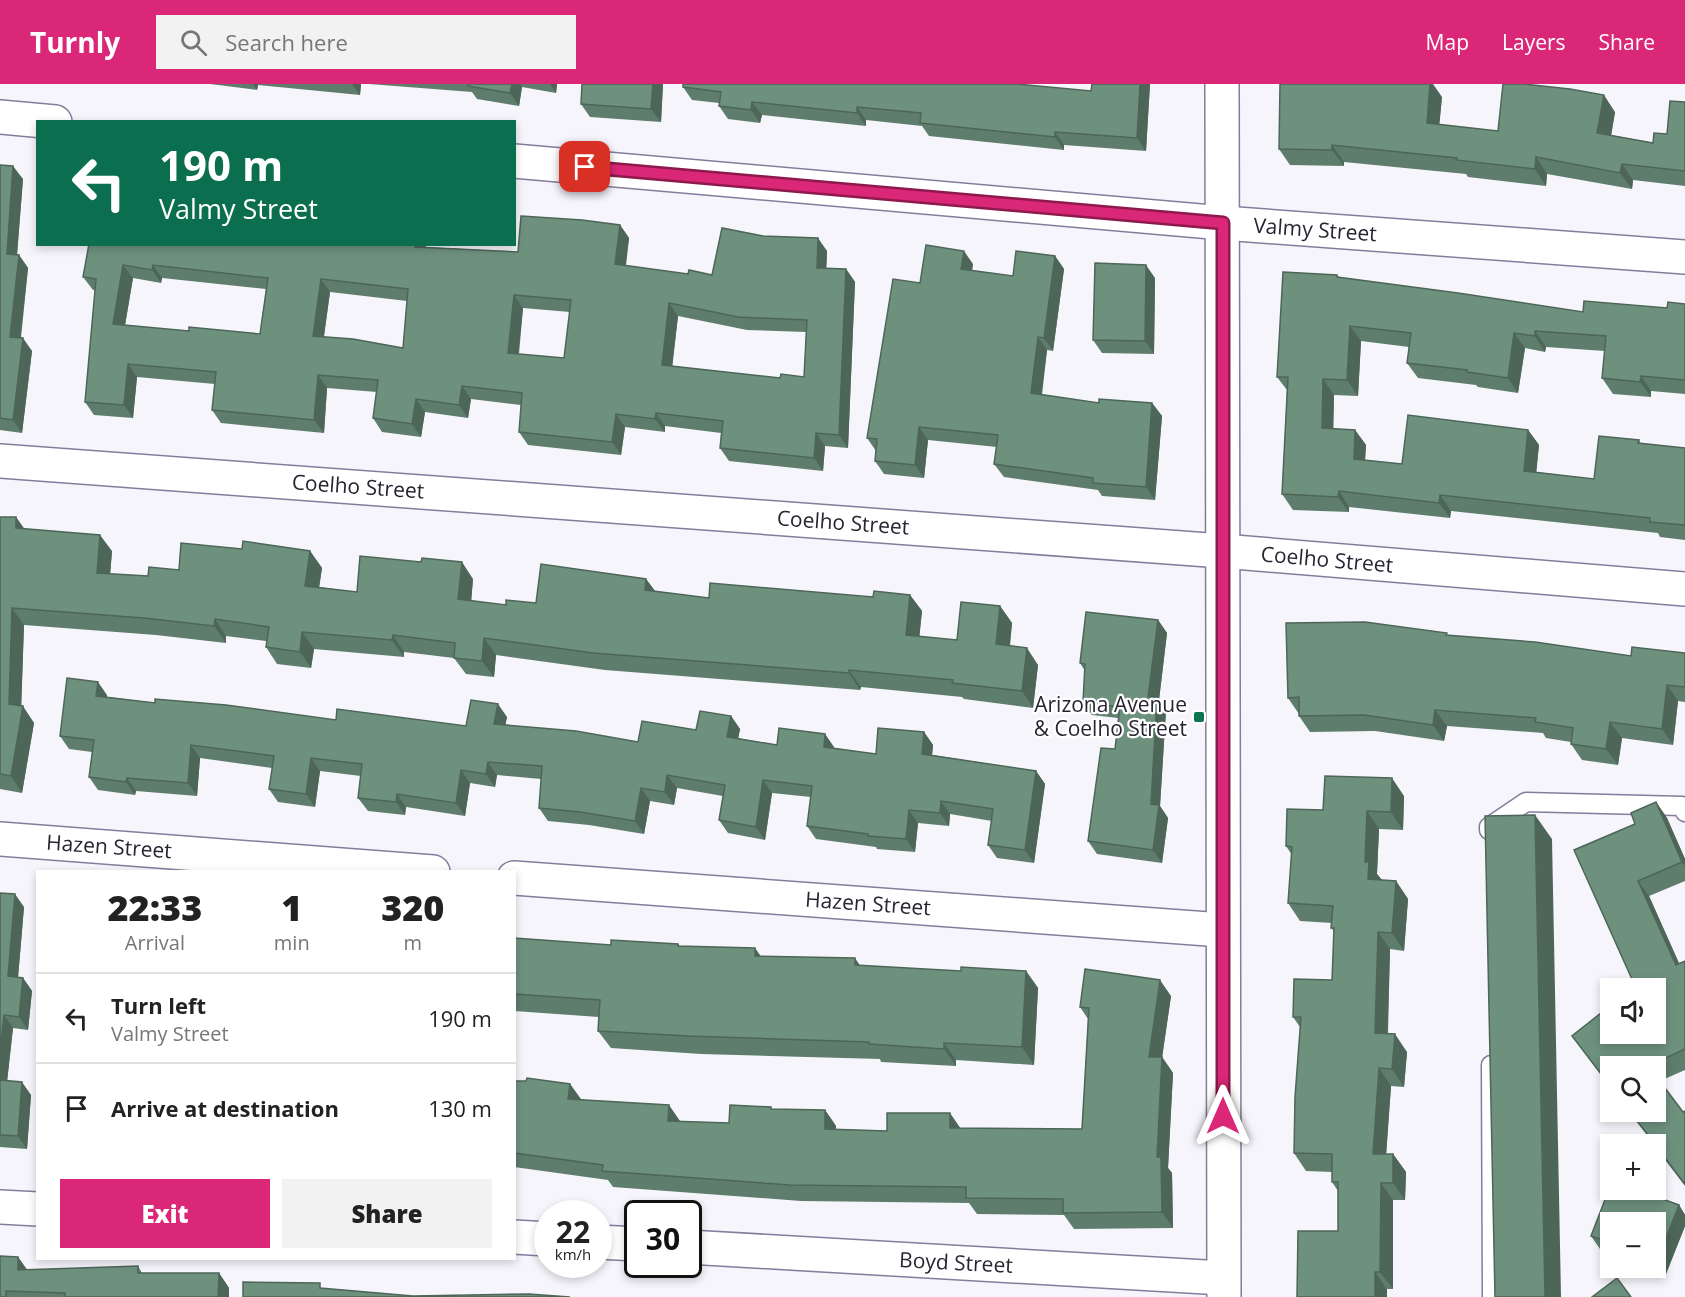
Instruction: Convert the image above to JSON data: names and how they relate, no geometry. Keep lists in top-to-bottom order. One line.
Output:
{"streets":{"street":["Valmy Street","Coelho Street","Hazen Street","Boyd Street"]},"places":{"transit":["Arizona Avenue & Coelho Street"]},"page":{"header":"Turnly","search":"Search here","nav":["Map","Layers","Share"],"turn":["190 m","Valmy Street"],"eta":["22:33","Arrival","1","min","320","m"],"list":[{"name":"Turn left","note":"Valmy Street","value":"190 m"},{"name":"Arrive at destination","value":"130 m"}],"map_buttons":["+","−"],"buttons":["Exit","Share"],"speed":"22 km/h","limit":"30"}}
